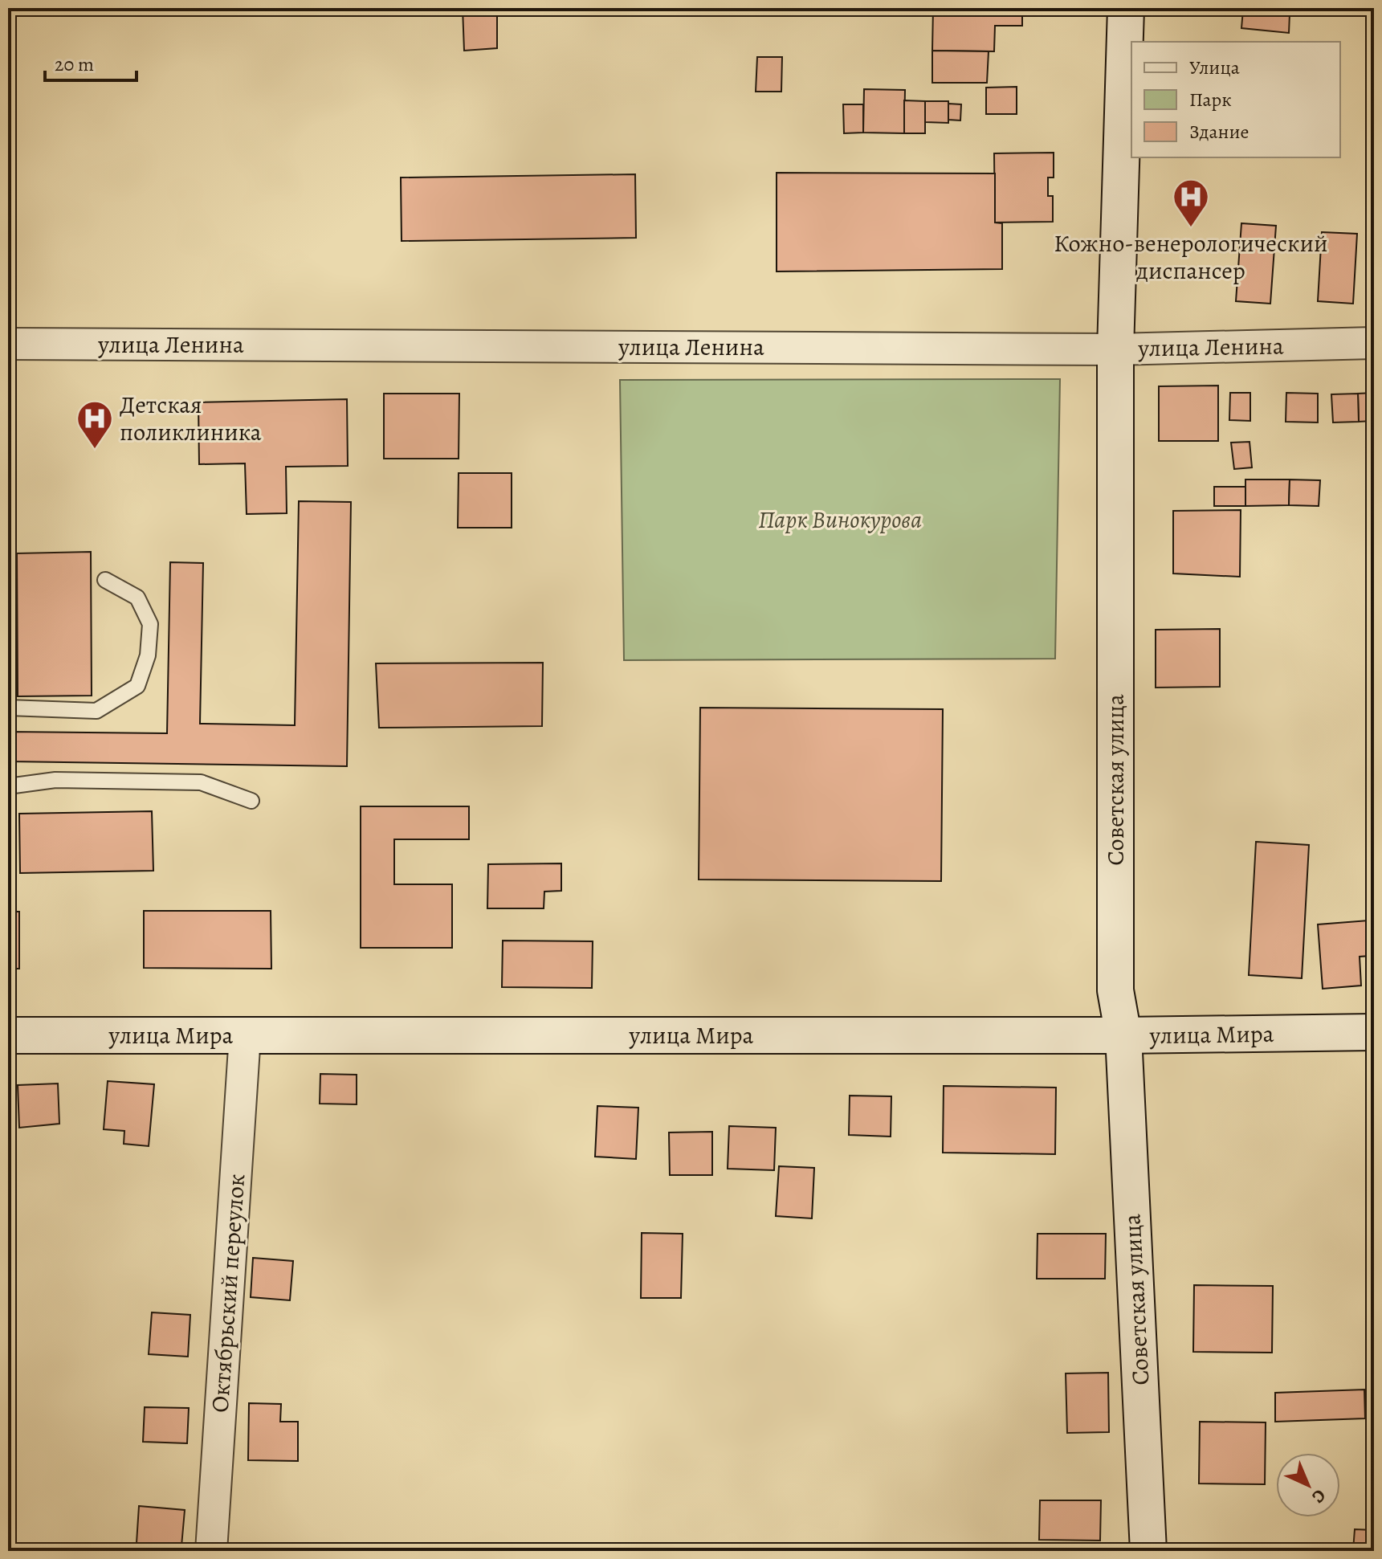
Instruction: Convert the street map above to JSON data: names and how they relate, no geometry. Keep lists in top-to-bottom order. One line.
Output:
{"streets":{"street":["улица Ленина","Советская улица","улица Мира","Октябрьский переулок"]},"crossings":[["улица Ленина","Советская улица"],["Советская улица","улица Мира"],["улица Мира","Октябрьский переулок"]],"parks":["Парк Винокурова"],"places":{"hospital":["Кожно-венерологический диспансер","Детская поликлиника"]},"legend":["Улица","Парк","Здание"],"scale_bar":"20 m","north":"bottom right"}
